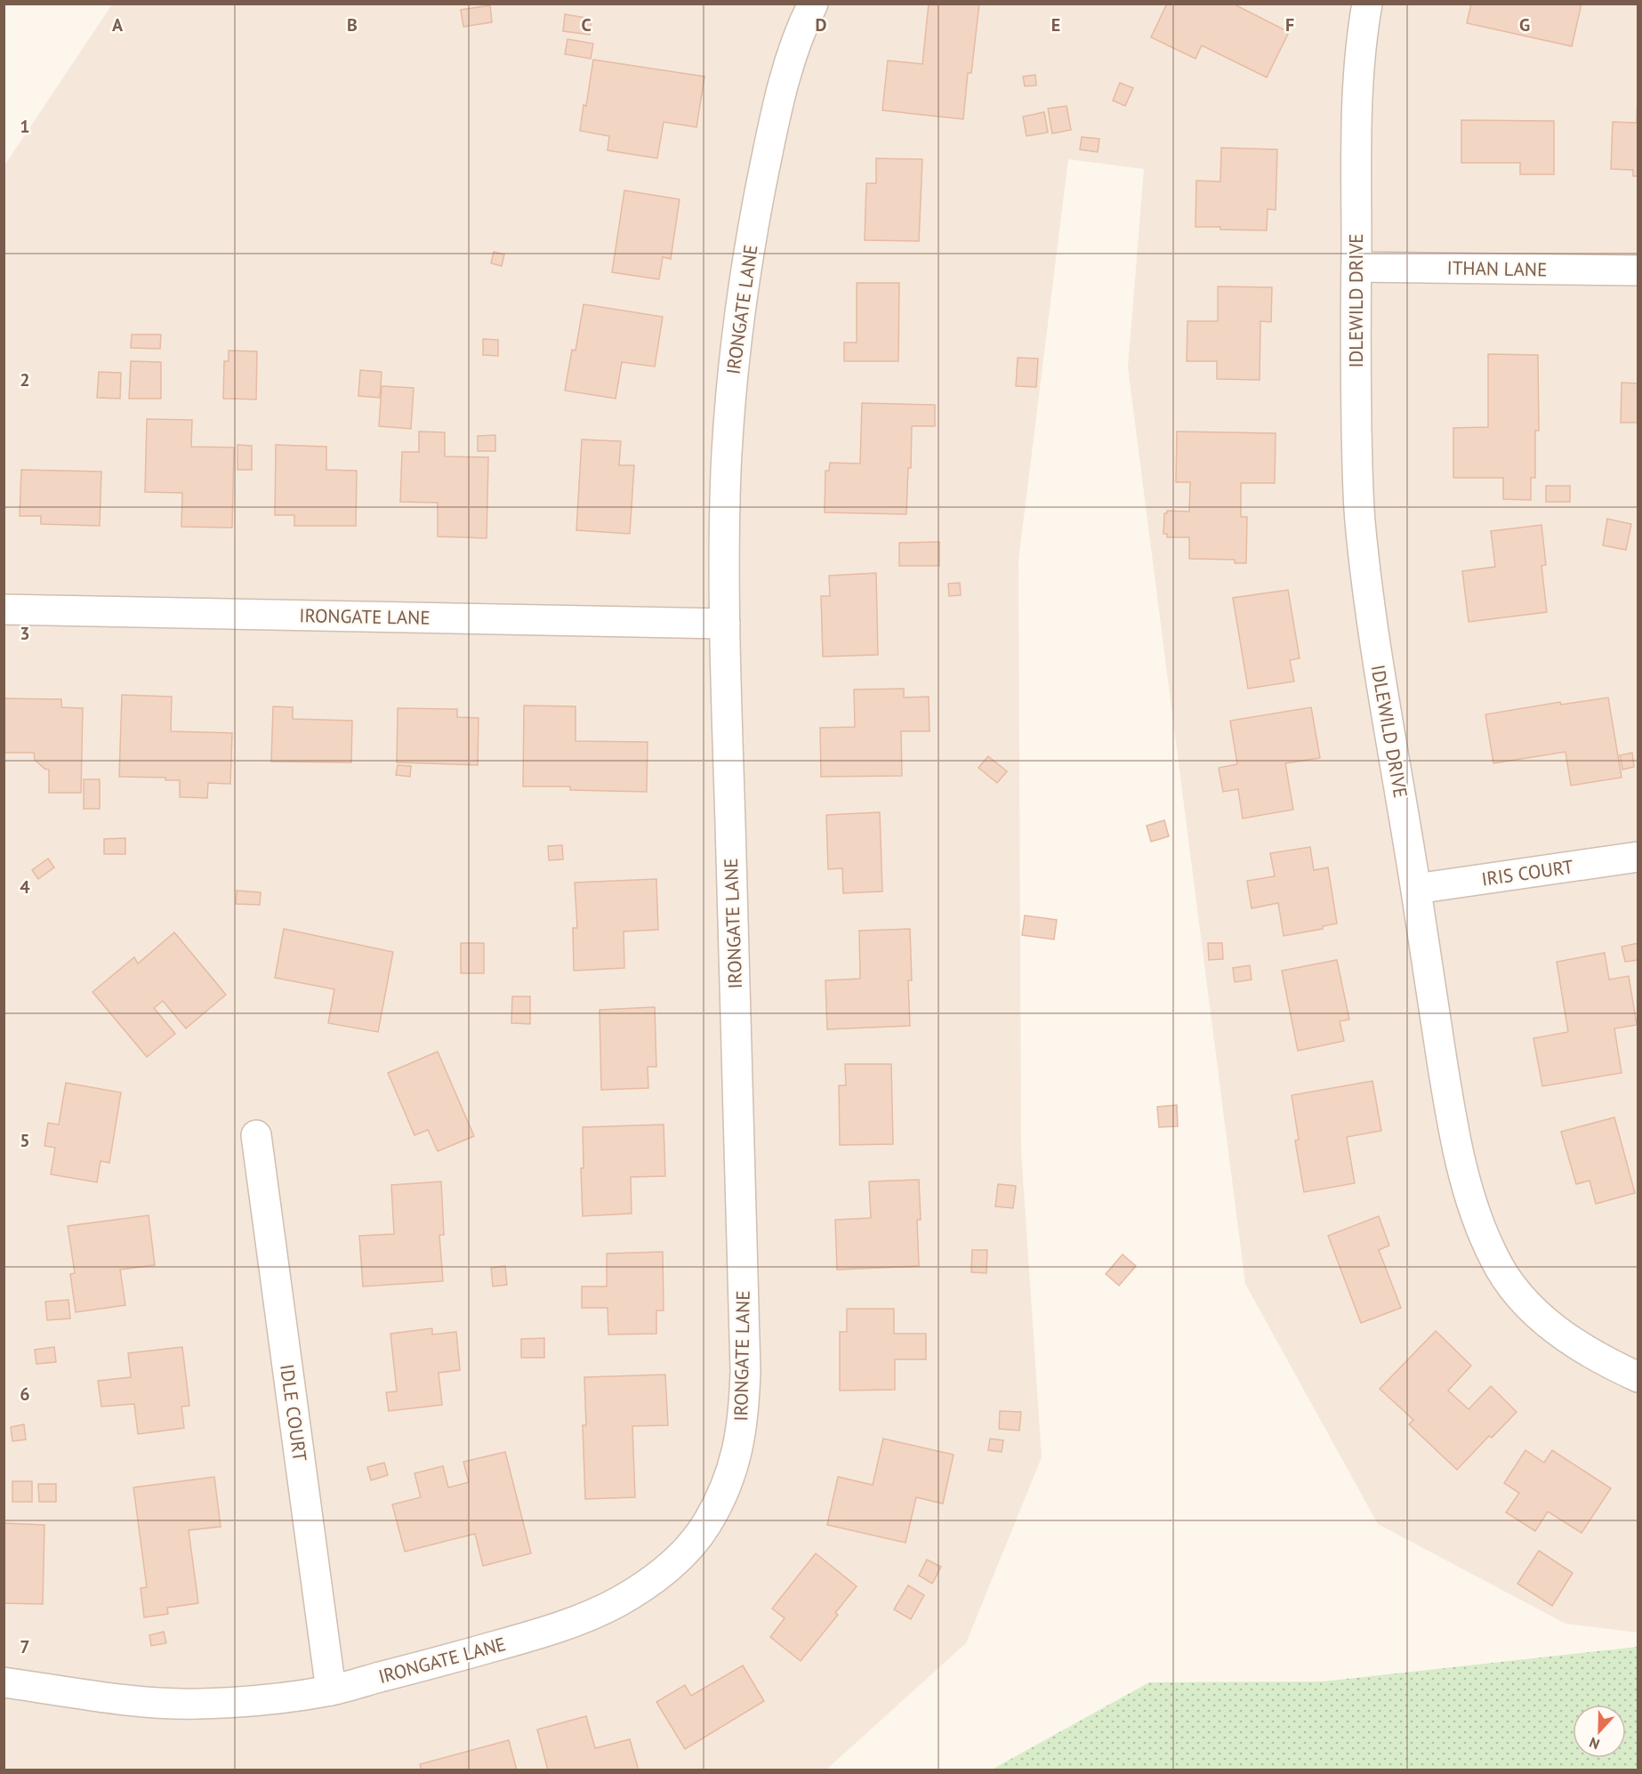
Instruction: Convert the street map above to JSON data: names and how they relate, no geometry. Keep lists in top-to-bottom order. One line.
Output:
{"streets":{"street":["ITHAN LANE","IDLEWILD DRIVE","IRONGATE LANE","IRIS COURT","IDLE COURT"]},"crossings":[["ITHAN LANE","IDLEWILD DRIVE"],["IDLEWILD DRIVE","IRIS COURT"],["IRONGATE LANE","IDLE COURT"]],"north":"bottom","grid":{"columns":["A","B","C","D","E","F","G"],"rows":["1","2","3","4","5","6","7"]}}
